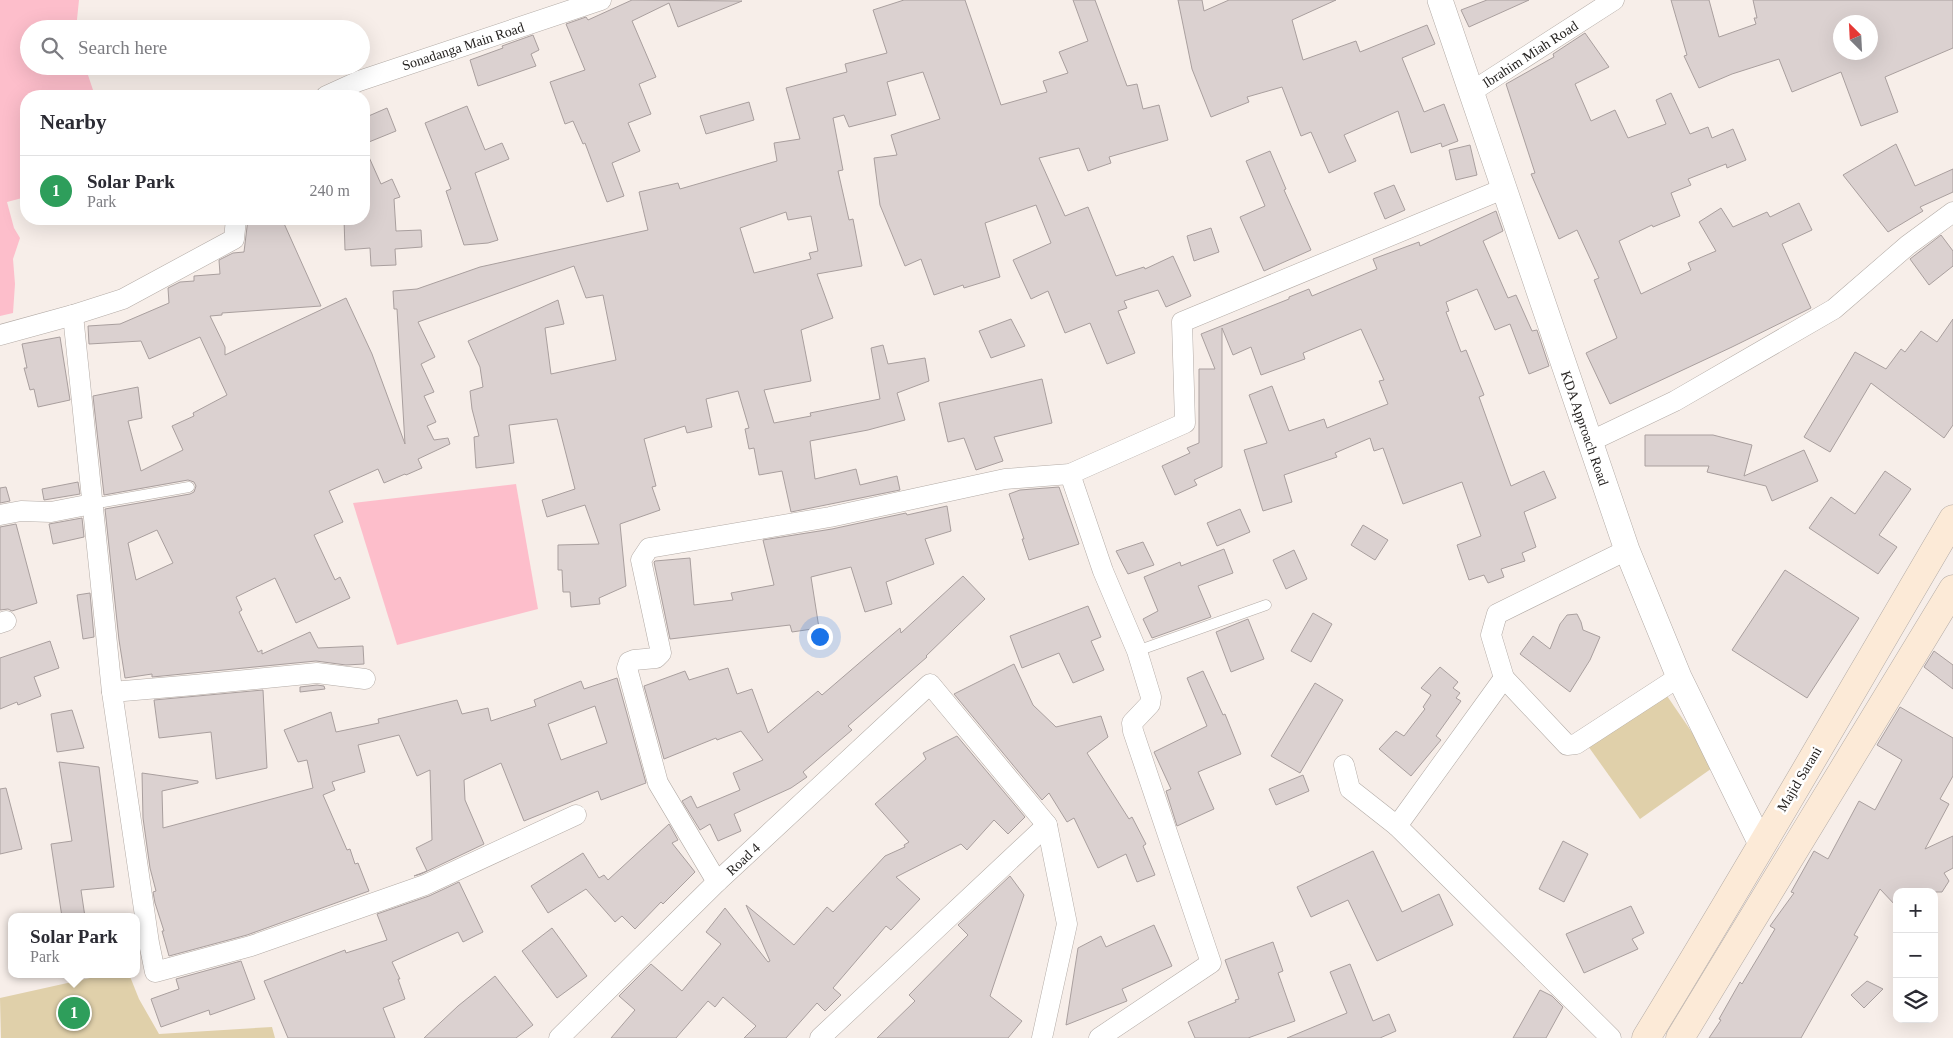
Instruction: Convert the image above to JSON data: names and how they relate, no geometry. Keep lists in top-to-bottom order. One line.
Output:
{"streets":{"main road":["Majid Sarani"],"street":["Sonadanga Main Road","Ibrahim Miah Road","KDA Approach Road","Road 4"]},"crossings":[["Ibrahim Miah Road","KDA Approach Road"],["KDA Approach Road","Majid Sarani"]],"north":"top left","page":{"search":"Search here","heading":"Nearby","list":[{"mark":"1","name":"Solar Park","note":"Park","value":"240 m"}],"map_buttons":["+","−"],"popup":["Solar Park","Park"],"pins":"1"}}
